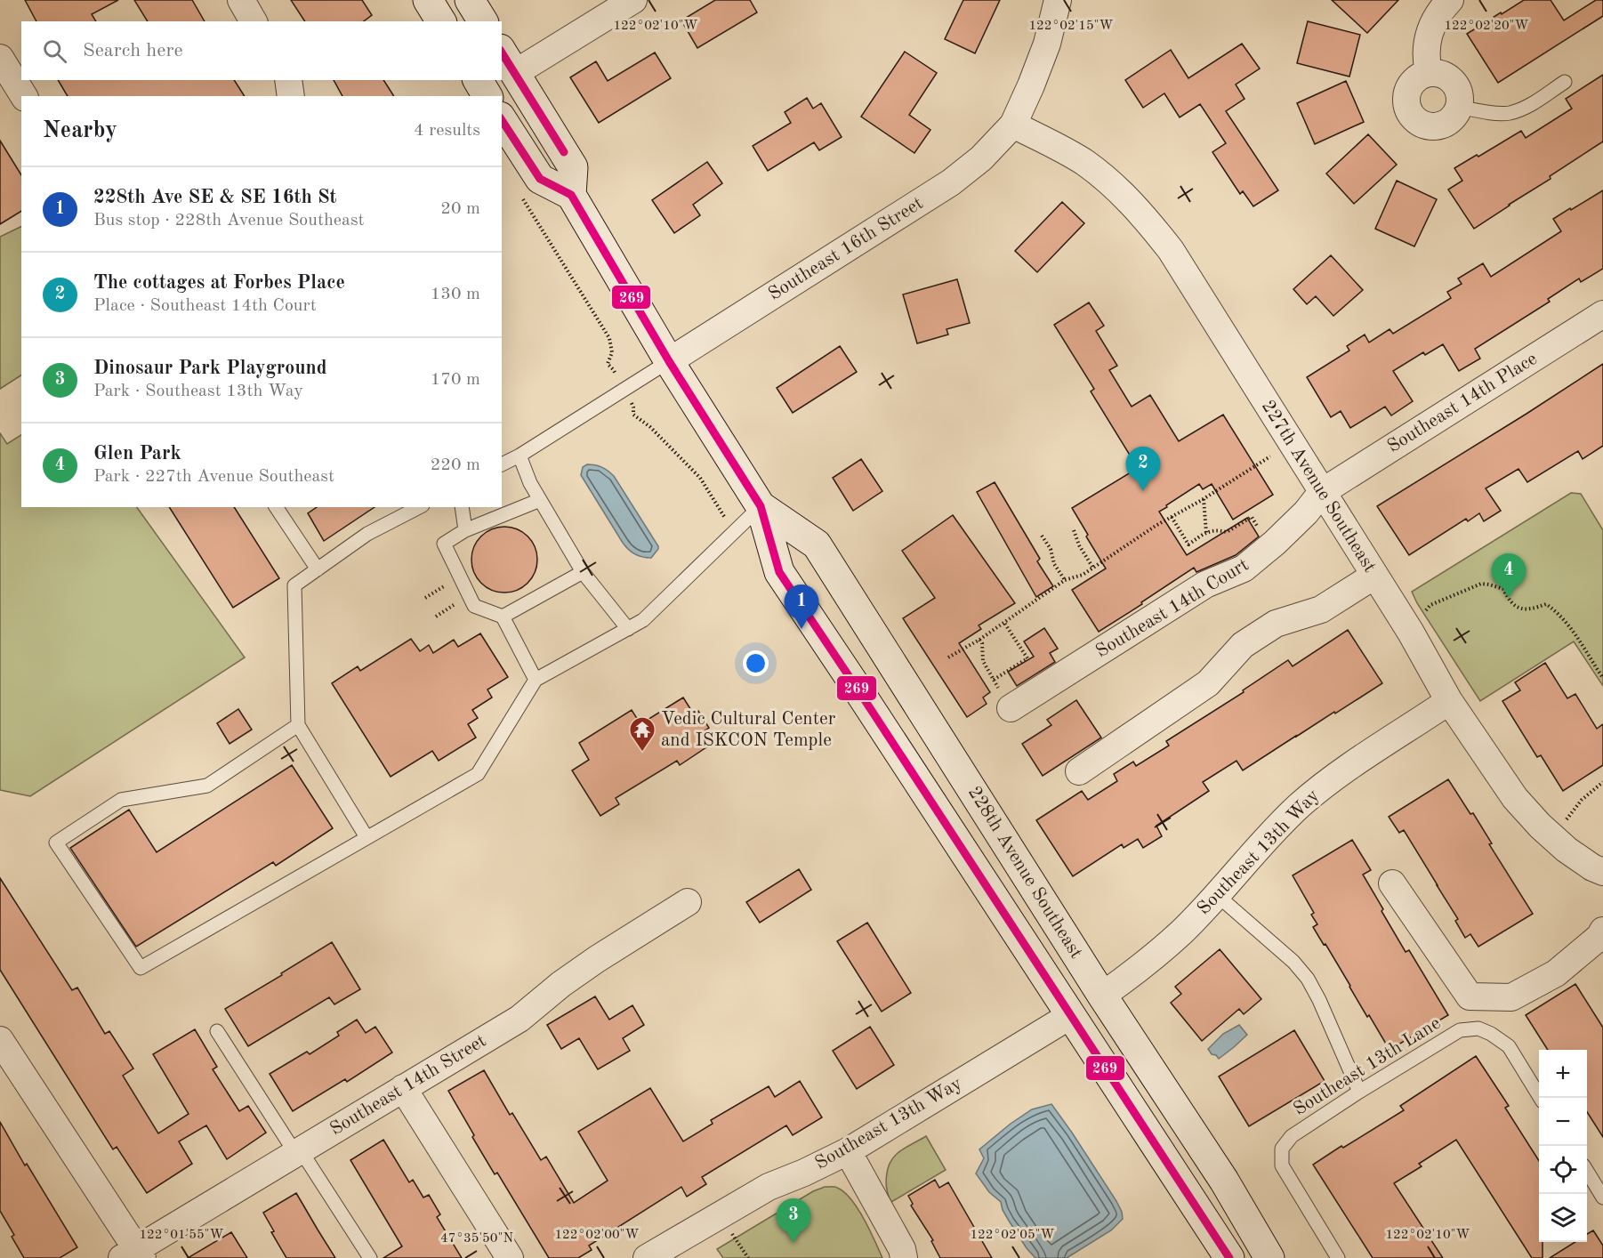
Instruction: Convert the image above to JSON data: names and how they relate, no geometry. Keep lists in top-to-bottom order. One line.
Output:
{"streets":{"main road":["228th Avenue Southeast"],"street":["Southeast 16th Street","Southeast 14th Place","227th Avenue Southeast","Southeast 14th Court","Southeast 13th Way","Southeast 14th Street"],"lane":["Southeast 13th Lane"]},"crossings":[["Southeast 16th Street","227th Avenue Southeast"],["Southeast 16th Street","228th Avenue Southeast"],["Southeast 14th Place","227th Avenue Southeast"],["Southeast 14th Place","Southeast 14th Court"],["227th Avenue Southeast","Southeast 14th Court"],["227th Avenue Southeast","Southeast 13th Way"],["Southeast 13th Way","228th Avenue Southeast"]],"places":{"temple":["Vedic Cultural Center and ISKCON Temple"]},"lines":["transit line 269"],"page":{"search":"Search here","heading":["Nearby","4 results"],"list":[{"mark":"1","name":"228th Ave SE & SE 16th St","note":"Bus stop · 228th Avenue Southeast","value":"20 m"},{"mark":"2","name":"The cottages at Forbes Place","note":"Place · Southeast 14th Court","value":"130 m"},{"mark":"3","name":"Dinosaur Park Playground","note":"Park · Southeast 13th Way","value":"170 m"},{"mark":"4","name":"Glen Park","note":"Park · 227th Avenue Southeast","value":"220 m"}],"pins":["2","4","1","3"],"map_buttons":["+","−"]},"coordinates":["122°02'10\"W","122°02'15\"W","122°02'20\"W","122°01'55\"W","122°02'00\"W","122°02'05\"W","47°35'50\"N"]}
